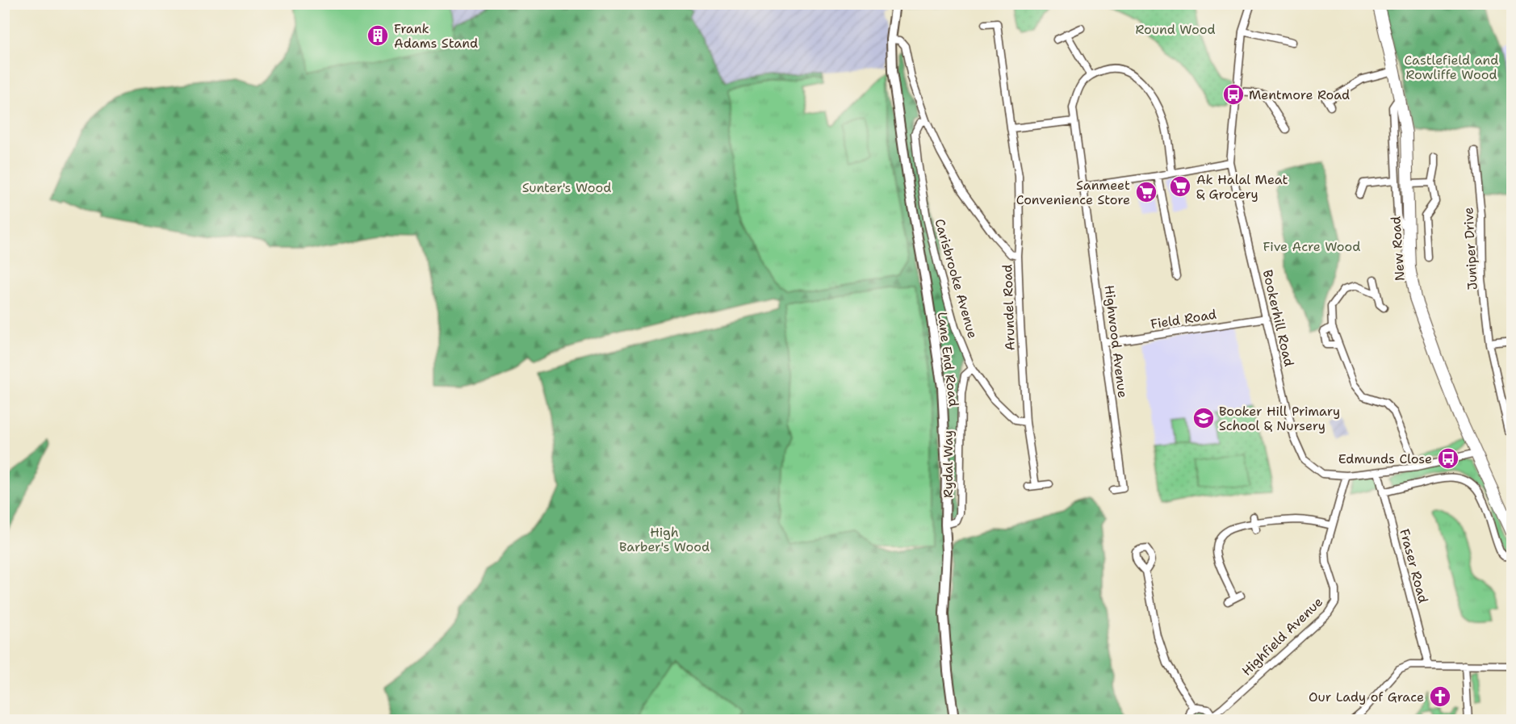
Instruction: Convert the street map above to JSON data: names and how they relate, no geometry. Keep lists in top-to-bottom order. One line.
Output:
{"streets":{"highway":["New Road"],"street":["Juniper Drive","Carisbrooke Avenue","Arundel Road","Bookerhill Road","Field Road","Highwood Avenue","Lane End Road","Rydal Way","Fraser Road","Highfield Avenue"]},"crossings":[["New Road","Bookerhill Road"],["Carisbrooke Avenue","Arundel Road"],["Carisbrooke Avenue","Rydal Way"],["Bookerhill Road","Field Road"],["Bookerhill Road","Fraser Road"],["Bookerhill Road","Highfield Avenue"],["Field Road","Highwood Avenue"],["Lane End Road","Rydal Way"]],"parks":["Round Wood","Castlefield and Rowliffe Wood","Sunter's Wood","Five Acre Wood","High Barber's Wood"],"places":{"building":["Frank Adams Stand"],"bus stop":["Mentmore Road","Edmunds Close"],"supermarket":["Ak Halal Meat & Grocery","Sanmeet Convenience Store"],"school or university":["Booker Hill Primary School & Nursery"],"church":["Our Lady of Grace"]}}
